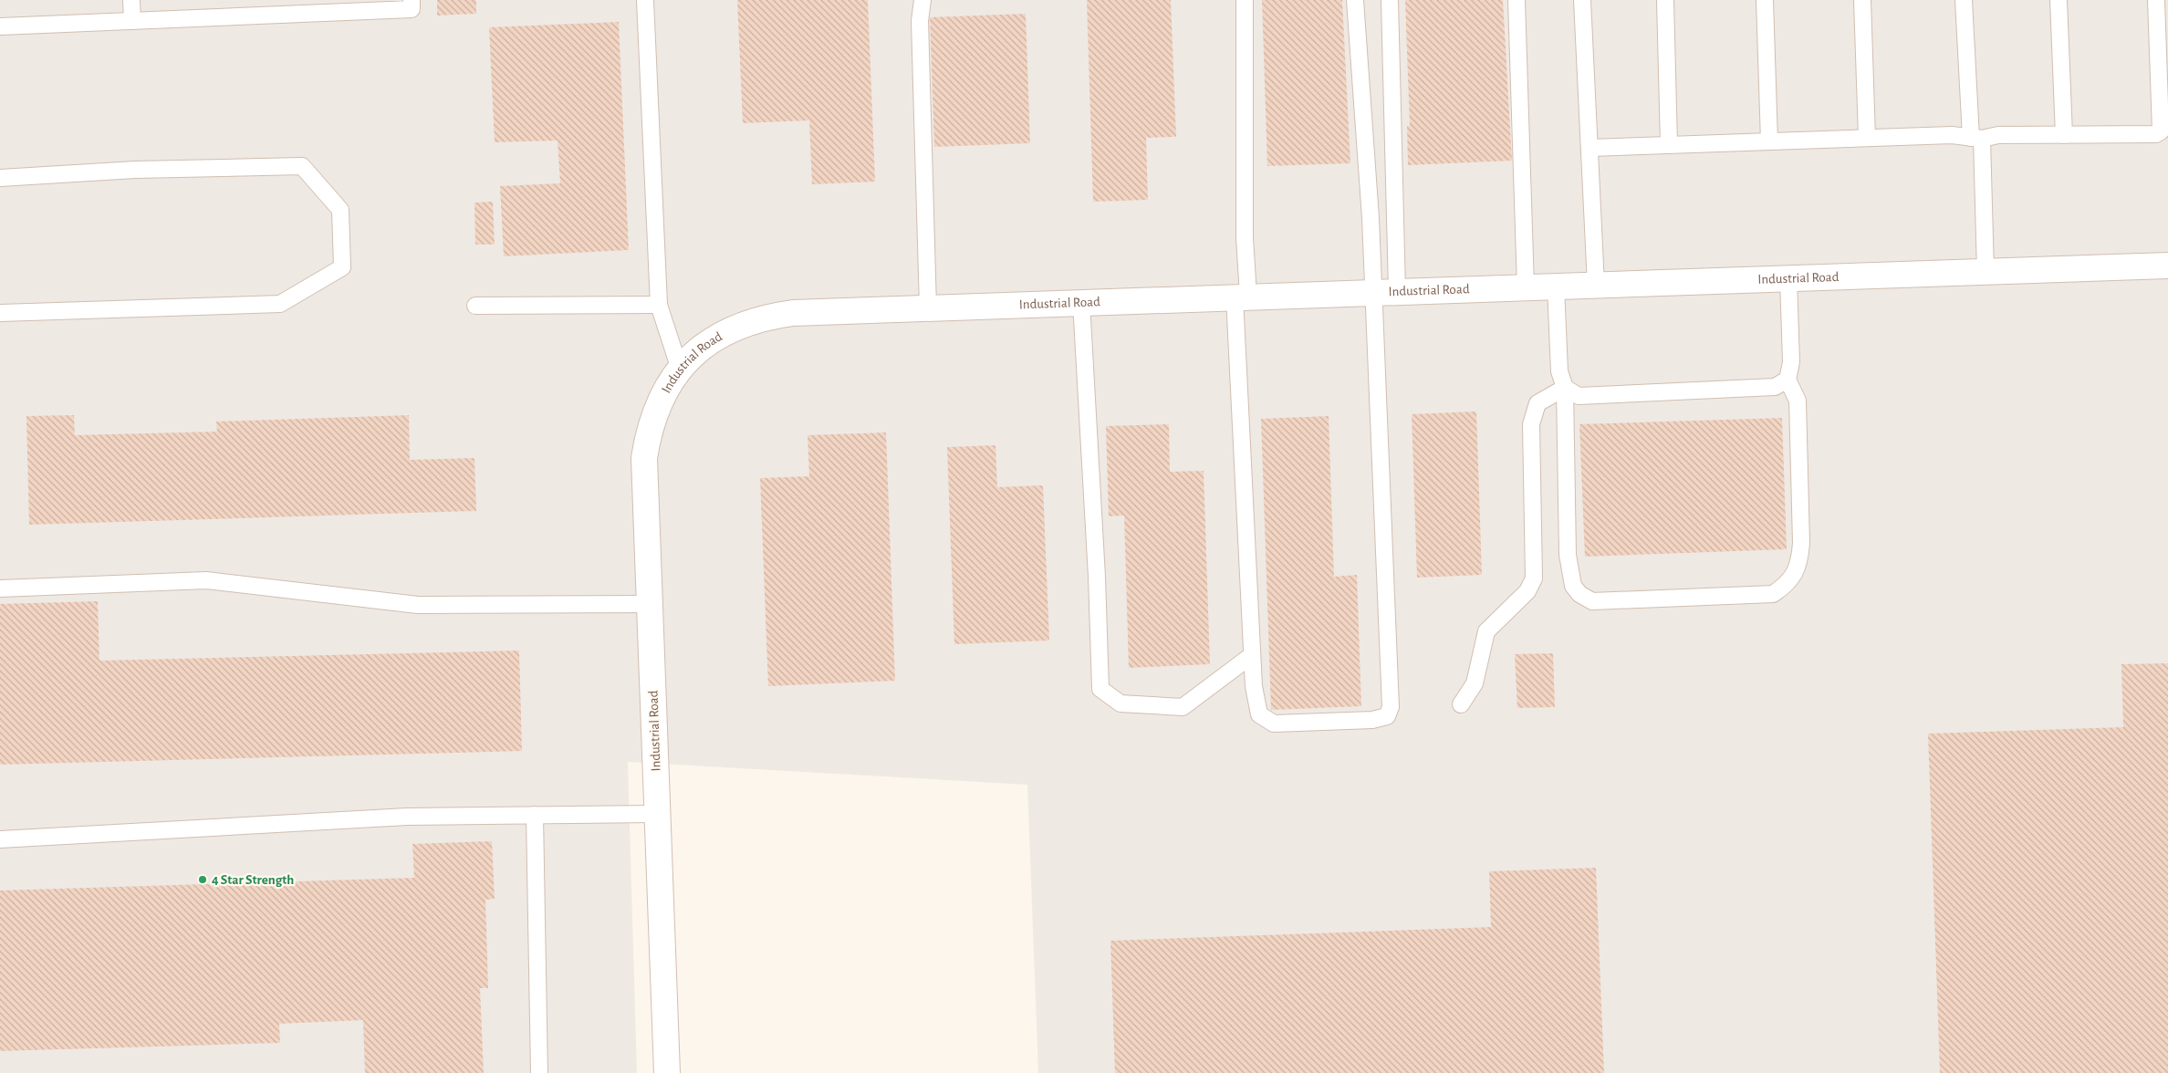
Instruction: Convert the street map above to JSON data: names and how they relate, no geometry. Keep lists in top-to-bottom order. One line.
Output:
{"streets":{"street":["Industrial Road"]},"places":["4 Star Strength"]}
